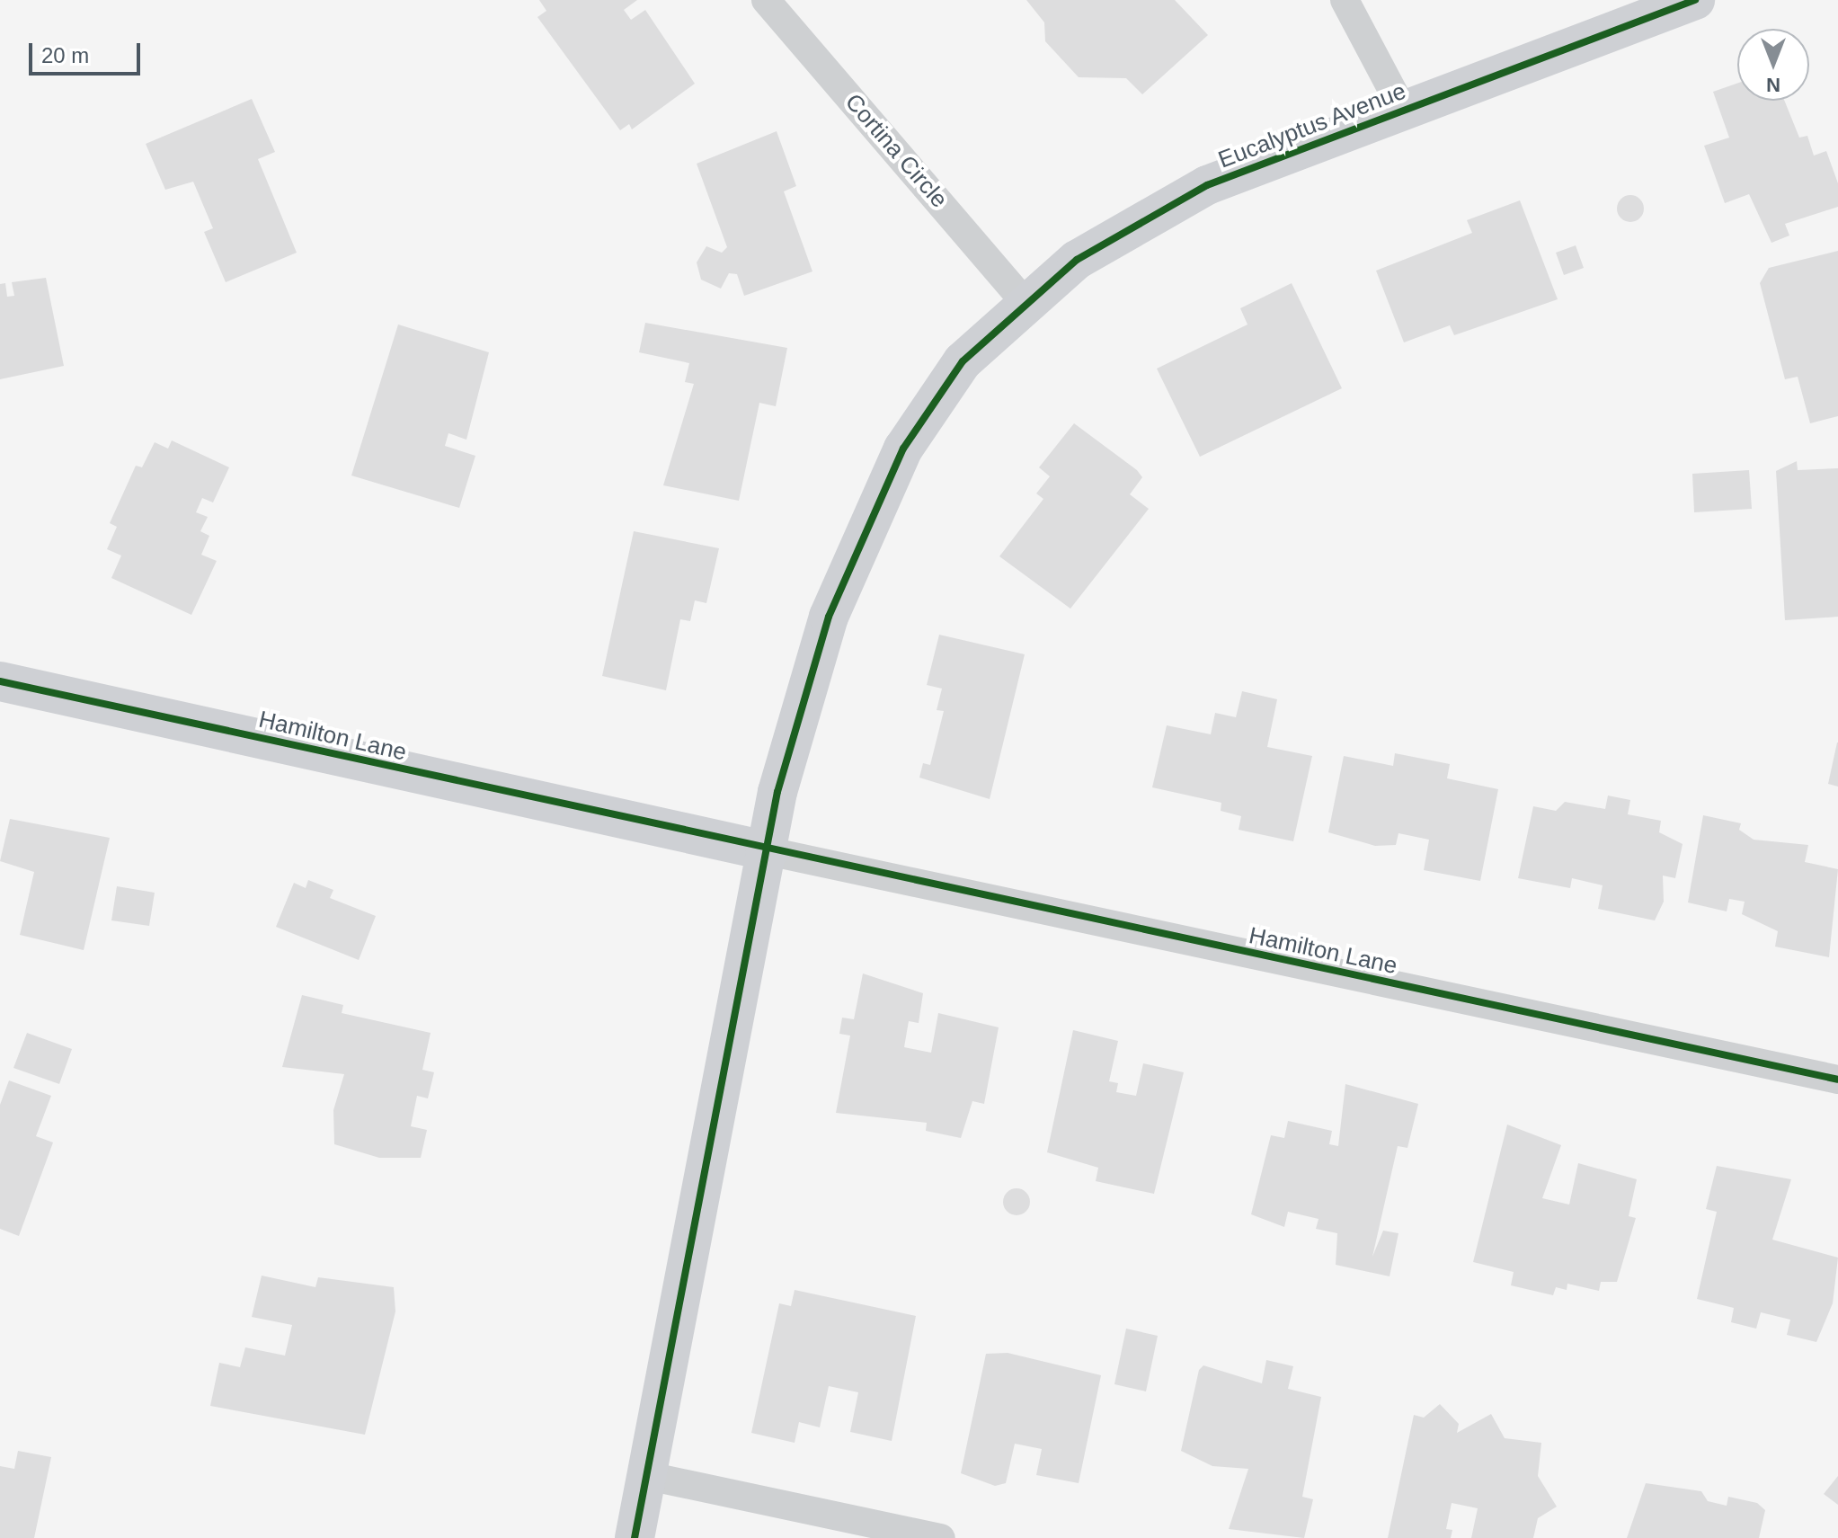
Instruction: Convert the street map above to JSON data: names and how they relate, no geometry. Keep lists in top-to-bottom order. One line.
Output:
{"streets":{"street":["Eucalyptus Avenue","Cortina Circle","Hamilton Lane"]},"crossings":[["Eucalyptus Avenue","Cortina Circle"],["Eucalyptus Avenue","Hamilton Lane"]],"scale_bar":"20 m","north":"bottom"}
